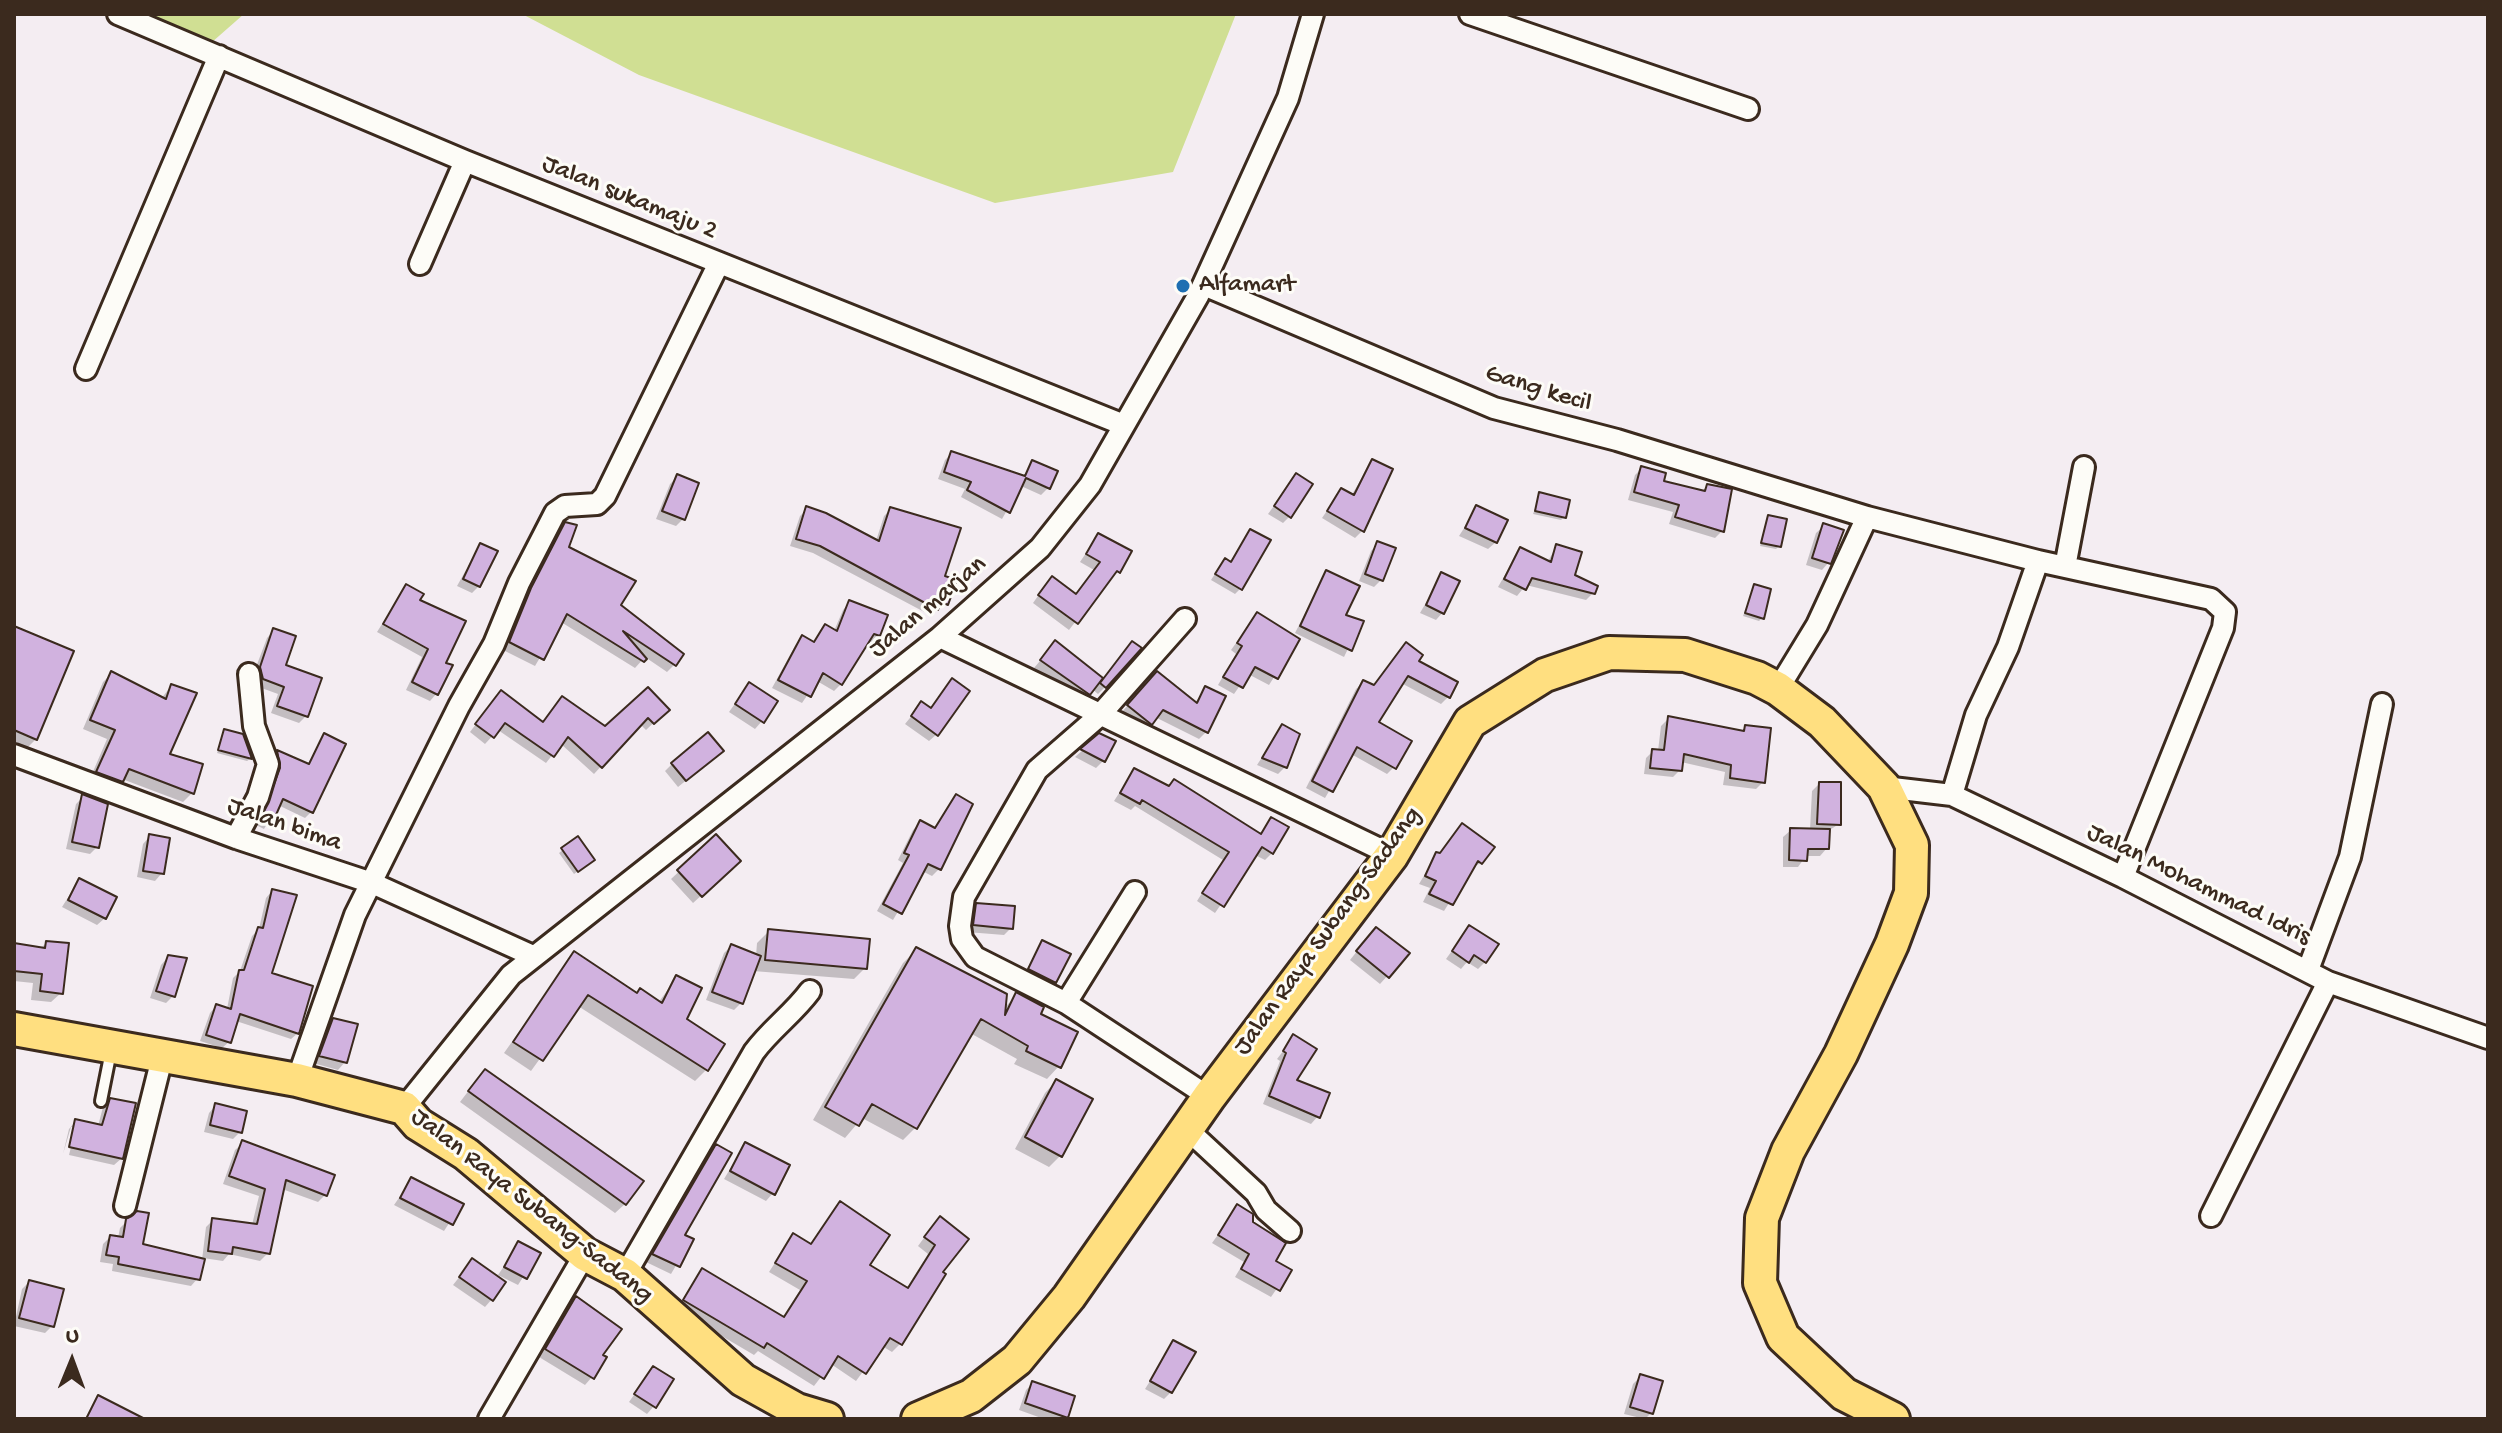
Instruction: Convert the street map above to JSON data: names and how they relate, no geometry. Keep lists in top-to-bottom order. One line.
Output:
{"streets":{"main road":["Jalan Raya Subang-Sadang"],"street":["Jalan sukamaju 2","Gang kecil","Jalan marjan","Jalan bima","Jalan Mohammad Idris"]},"crossings":[["Jalan sukamaju 2","Jalan marjan"],["Gang kecil","Jalan marjan"],["Gang kecil","Jalan Mohammad Idris"],["Jalan marjan","Jalan bima"],["Jalan marjan","Jalan Raya Subang-Sadang"],["Jalan Mohammad Idris","Jalan Raya Subang-Sadang"]],"places":["Alfamart"],"north":"top"}
